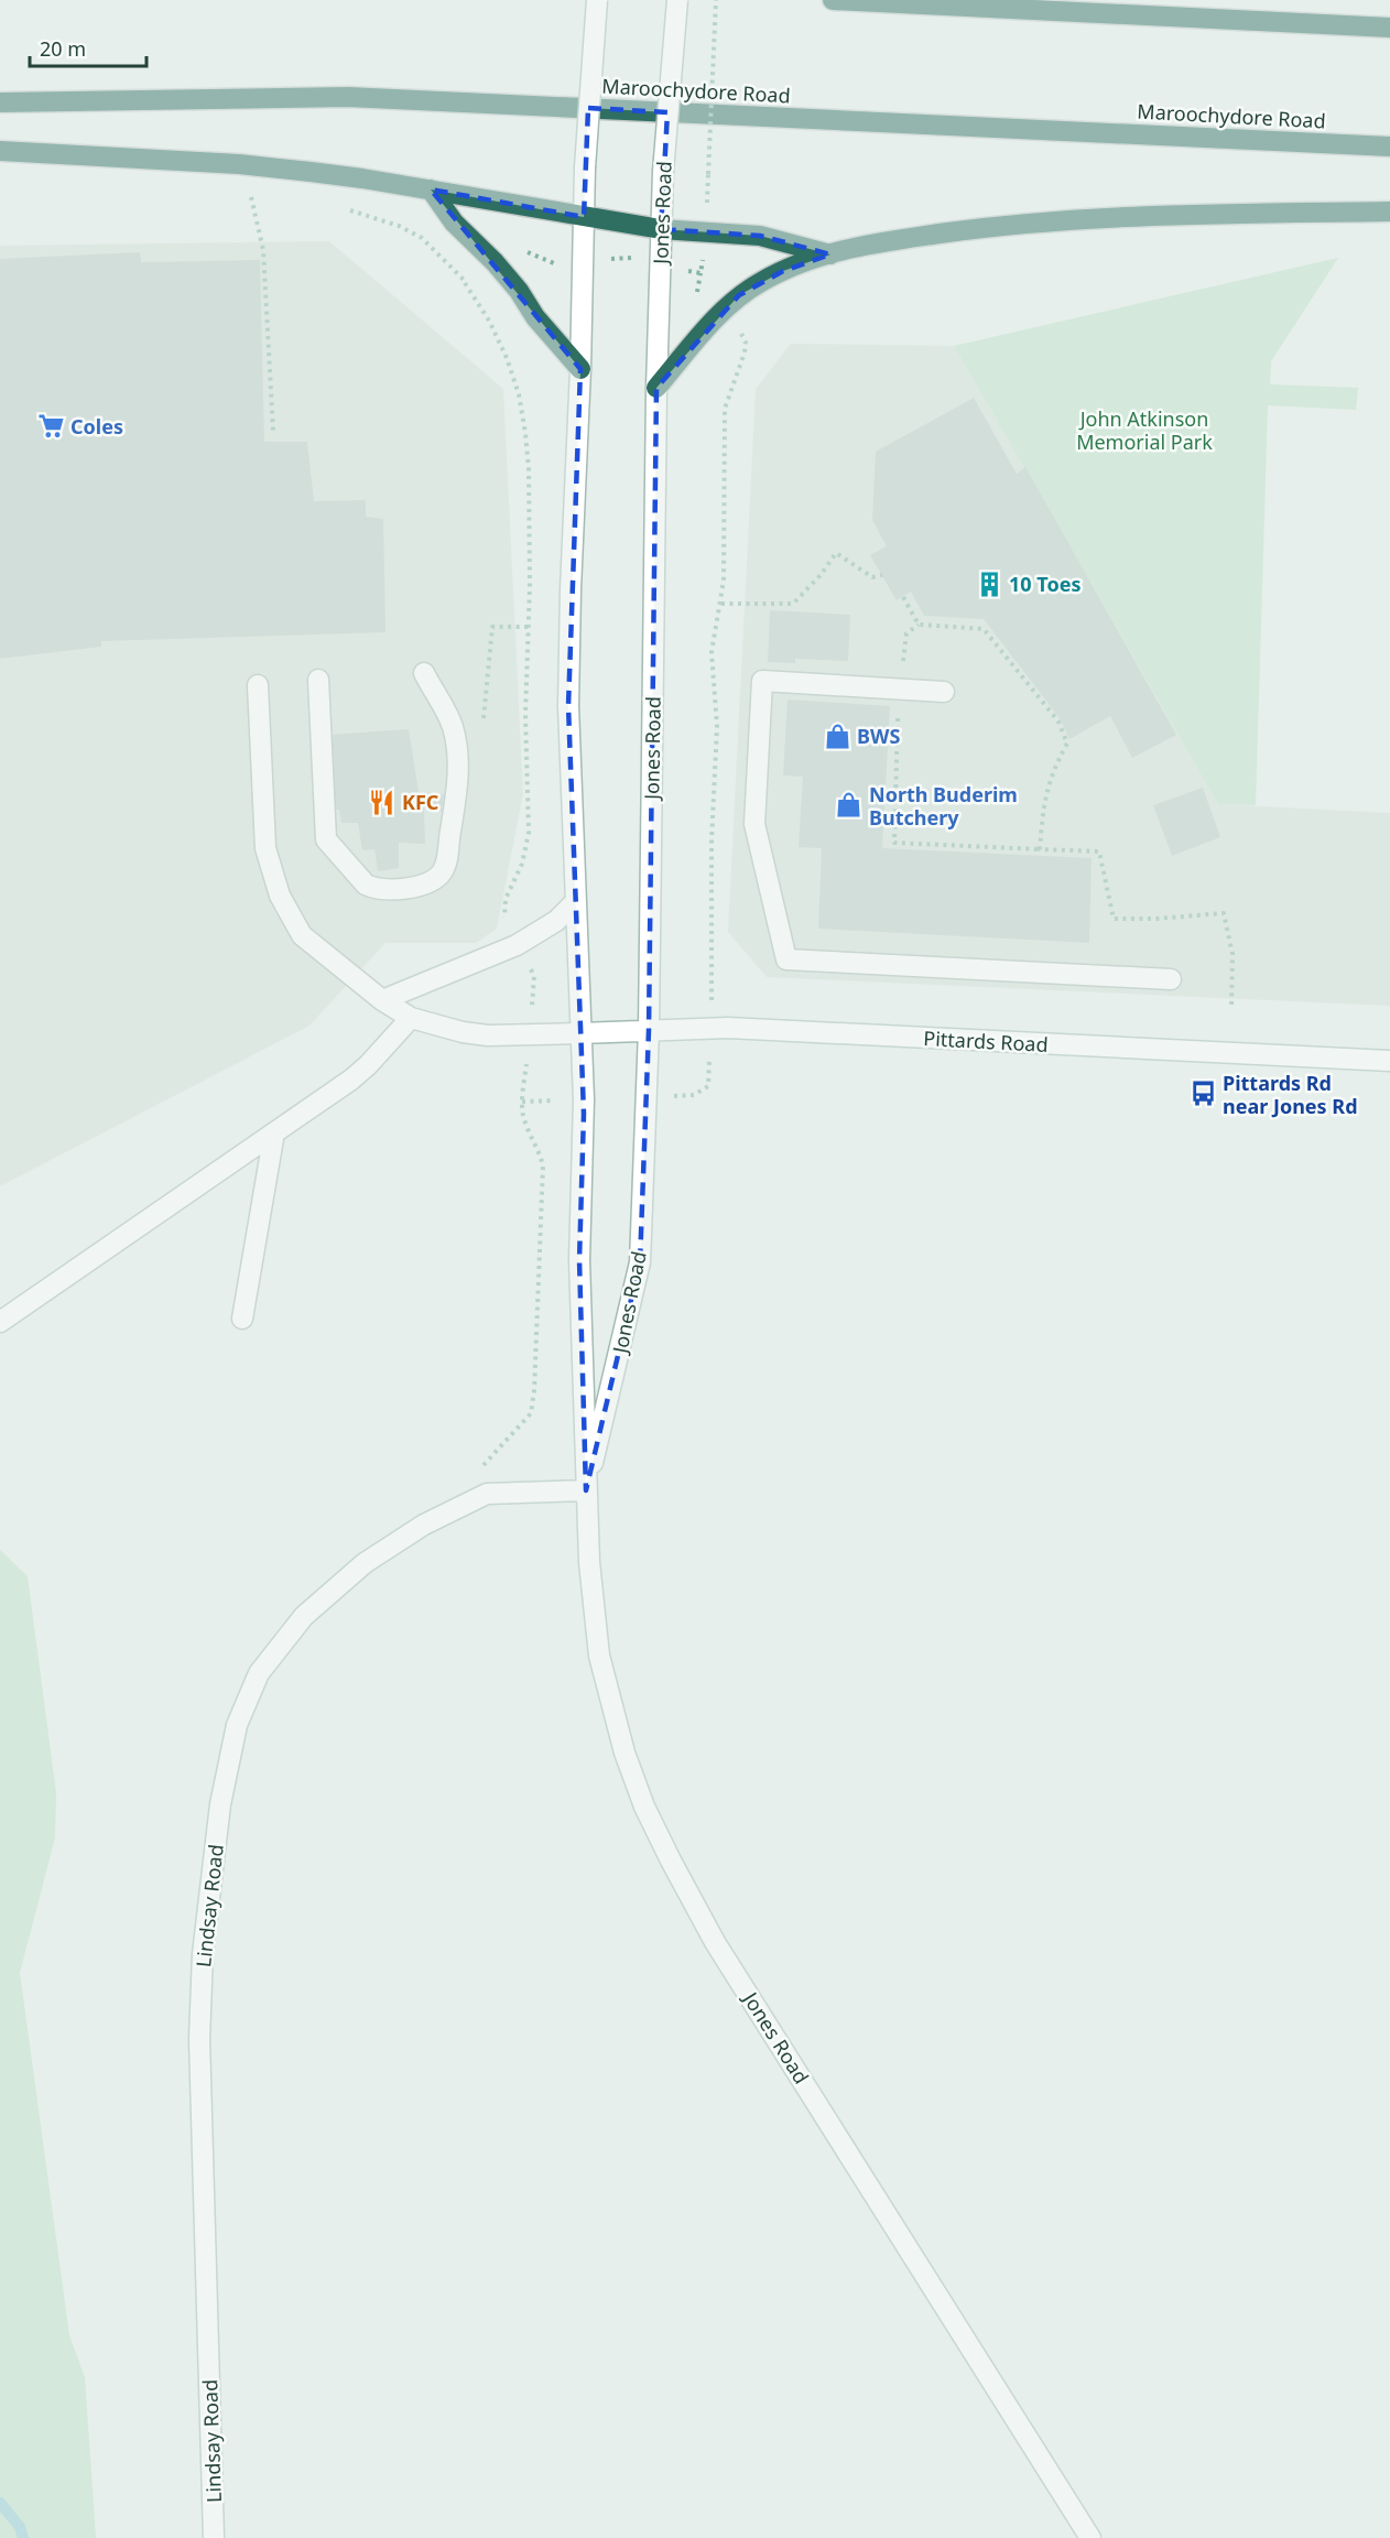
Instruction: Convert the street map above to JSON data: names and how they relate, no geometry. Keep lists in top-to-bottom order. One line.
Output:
{"streets":{"highway":["Maroochydore Road"],"main road":["Jones Road","Pittards Road","Lindsay Road"]},"crossings":[["Jones Road","Pittards Road"],["Jones Road","Lindsay Road"]],"parks":["John Atkinson Memorial Park"],"places":{"supermarket":["Coles"],"building":["10 Toes"],"shop":["BWS","North Buderim Butchery"],"restaurant":["KFC"],"bus stop":["Pittards Rd near Jones Rd"]},"scale_bar":"20 m"}
